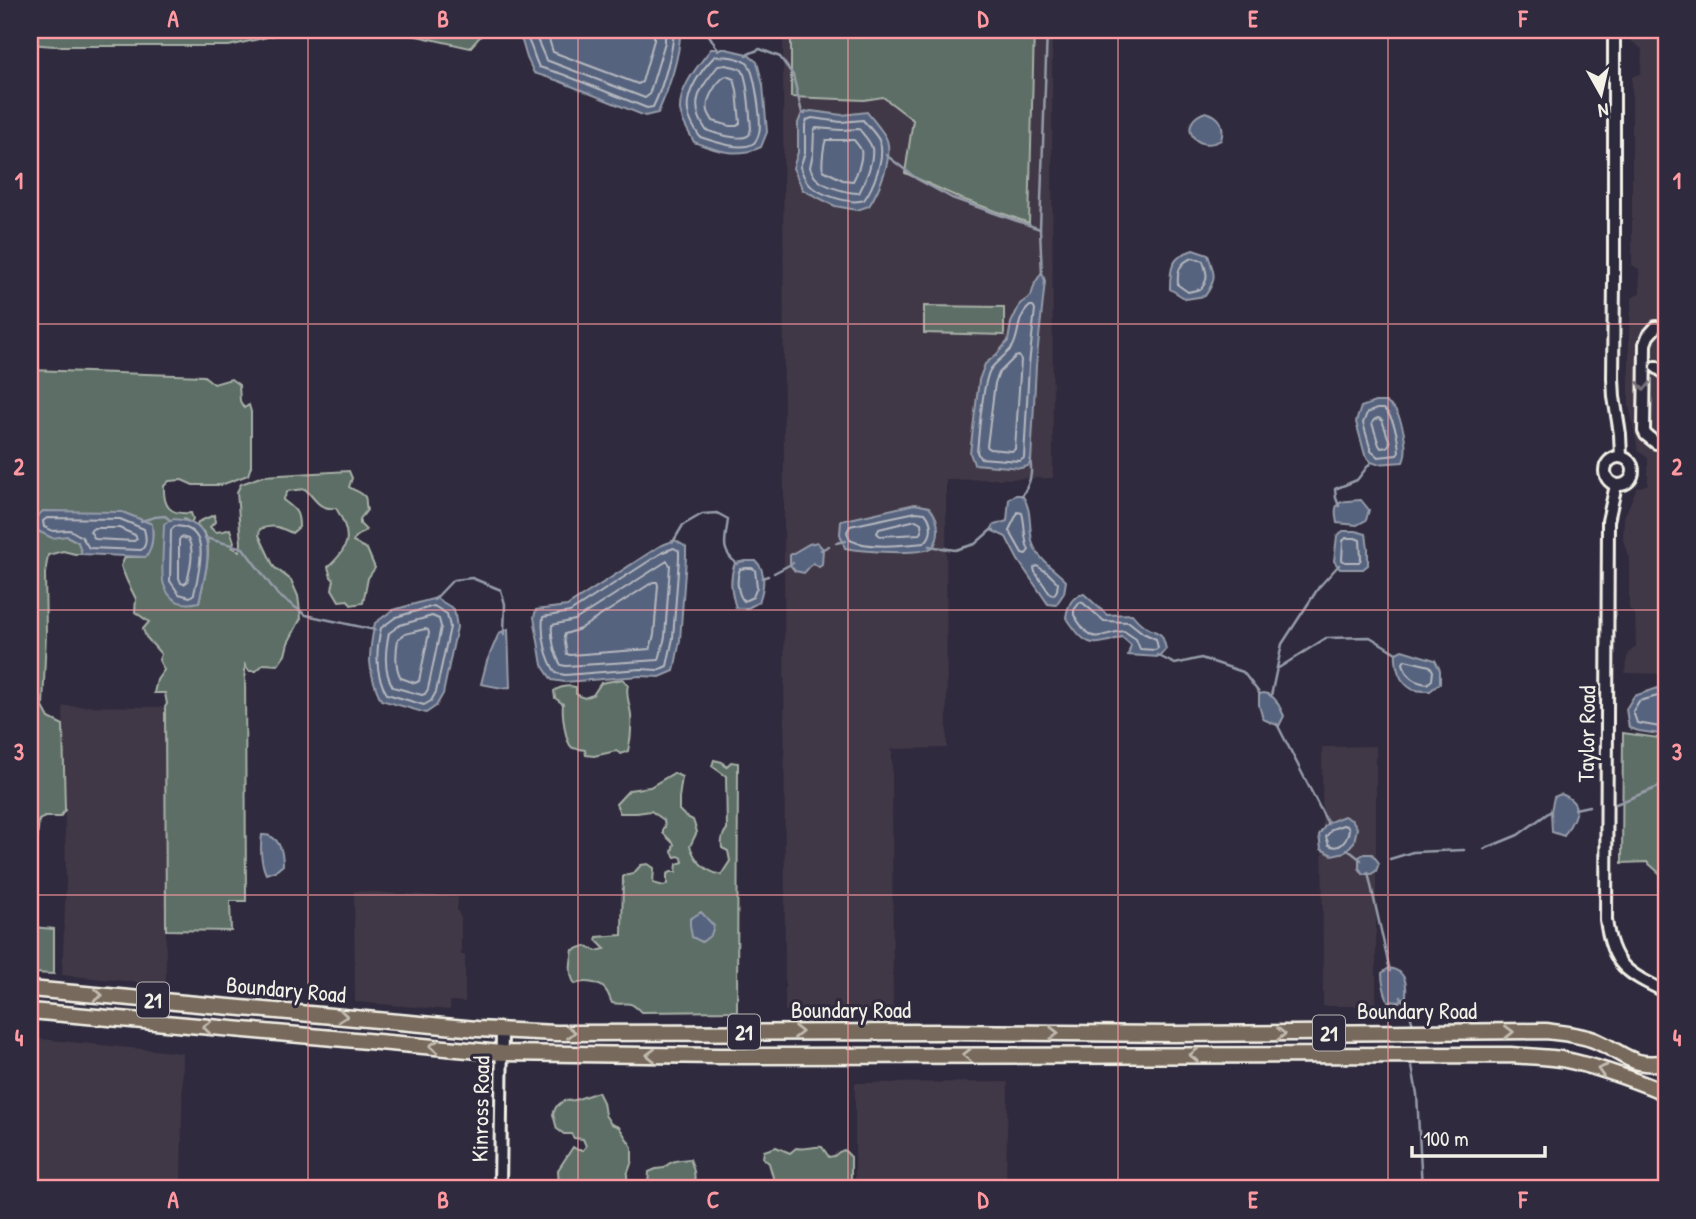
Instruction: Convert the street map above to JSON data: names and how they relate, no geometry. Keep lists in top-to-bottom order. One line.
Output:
{"streets":{"highway":["Boundary Road","21"],"street":["Taylor Road","Kinross Road"]},"crossings":[["Boundary Road","Kinross Road"]],"scale_bar":"100 m","north":"bottom","grid":{"columns":["A","B","C","D","E","F"],"rows":["1","2","3","4"]}}
